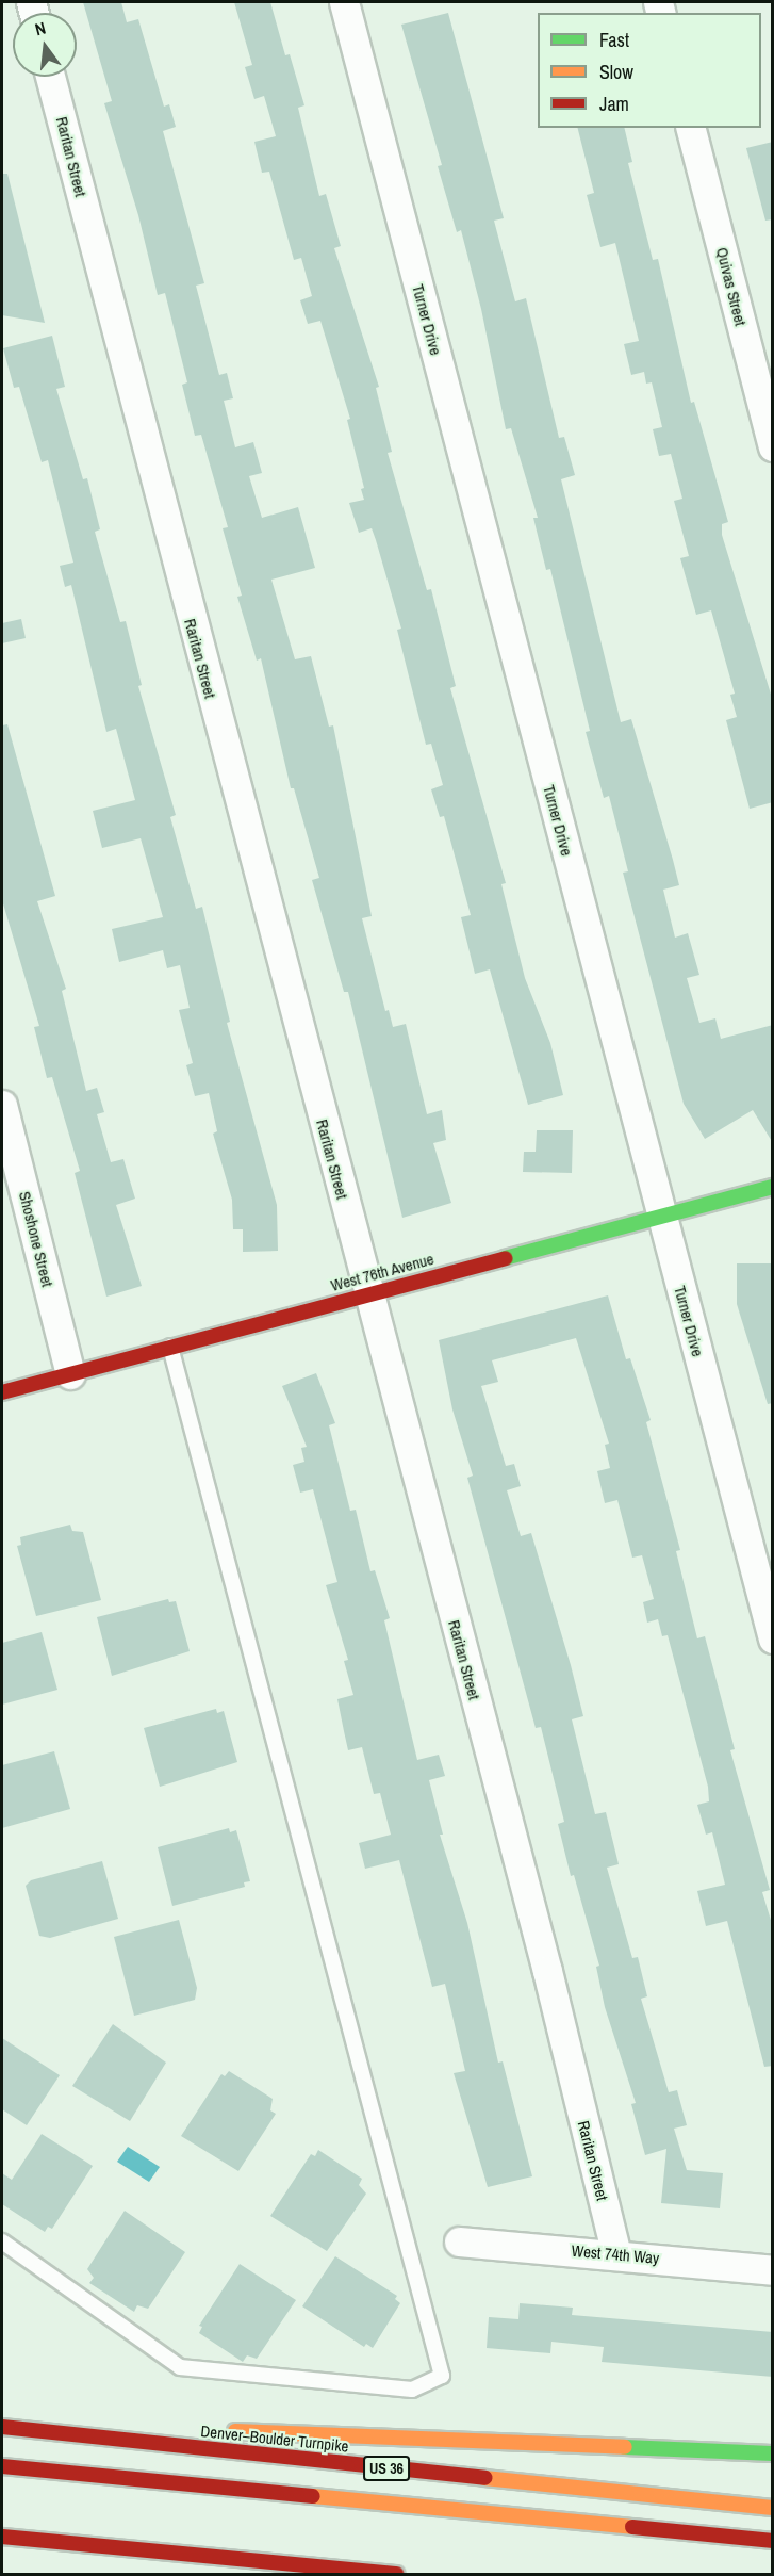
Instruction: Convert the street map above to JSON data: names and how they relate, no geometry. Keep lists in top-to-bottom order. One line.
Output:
{"streets":{"main road":["West 76th Avenue","Denver–Boulder Turnpike","US 36"],"street":["Raritan Street","Quivas Street","Turner Drive","Shoshone Street","West 74th Way"]},"crossings":[["Raritan Street","West 76th Avenue"],["Raritan Street","West 74th Way"],["Turner Drive","West 76th Avenue"],["Shoshone Street","West 76th Avenue"]],"legend":["Fast","Slow","Jam"],"north":"top"}
